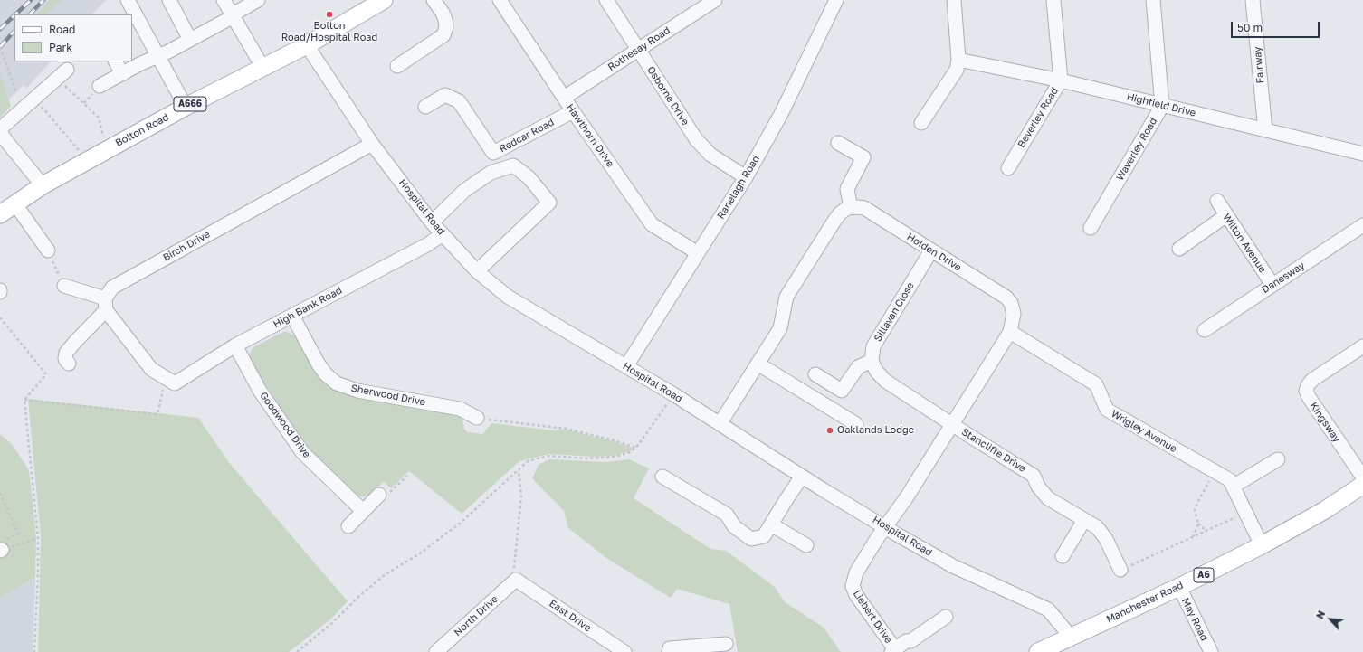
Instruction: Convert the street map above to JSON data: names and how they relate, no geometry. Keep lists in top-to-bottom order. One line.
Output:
{"streets":{"main road":["A666","Bolton Road","A6","Manchester Road"],"street":["Rothesay Road","Fairway","Osborne Drive","Highfield Drive","Beverley Road","Redcar Road","Hawthorn Drive","Waverley Road","Ranelagh Road","Hospital Road","Wilton Avenue","Birch Drive","Holden Drive","Danesway","High Bank Road","Sillavan Close","Sherwood Drive","Kingsway","Goodwood Drive","Wrigley Avenue","Stancliffe Drive","North Drive","East Drive","Liebert Drive","May Road"]},"crossings":[["Rothesay Road","Osborne Drive"],["Rothesay Road","Hawthorn Drive"],["Fairway","Highfield Drive"],["Osborne Drive","Ranelagh Road"],["Highfield Drive","Beverley Road"],["Highfield Drive","Waverley Road"],["Bolton Road","Hospital Road"],["Redcar Road","Hawthorn Drive"],["Hawthorn Drive","Ranelagh Road"],["Ranelagh Road","Hospital Road"],["Hospital Road","Birch Drive"],["Hospital Road","Holden Drive"],["Hospital Road","High Bank Road"],["Hospital Road","Manchester Road"],["Hospital Road","Liebert Drive"],["Wilton Avenue","Danesway"],["Holden Drive","Sillavan Close"],["Holden Drive","Wrigley Avenue"],["Holden Drive","Stancliffe Drive"],["Holden Drive","Liebert Drive"],["High Bank Road","Sherwood Drive"],["High Bank Road","Goodwood Drive"],["Wrigley Avenue","Manchester Road"],["Manchester Road","May Road"],["North Drive","East Drive"]],"places":["Bolton Road/Hospital Road","Oaklands Lodge"],"legend":["Road","Park"],"scale_bar":"50 m","north":"top left"}
